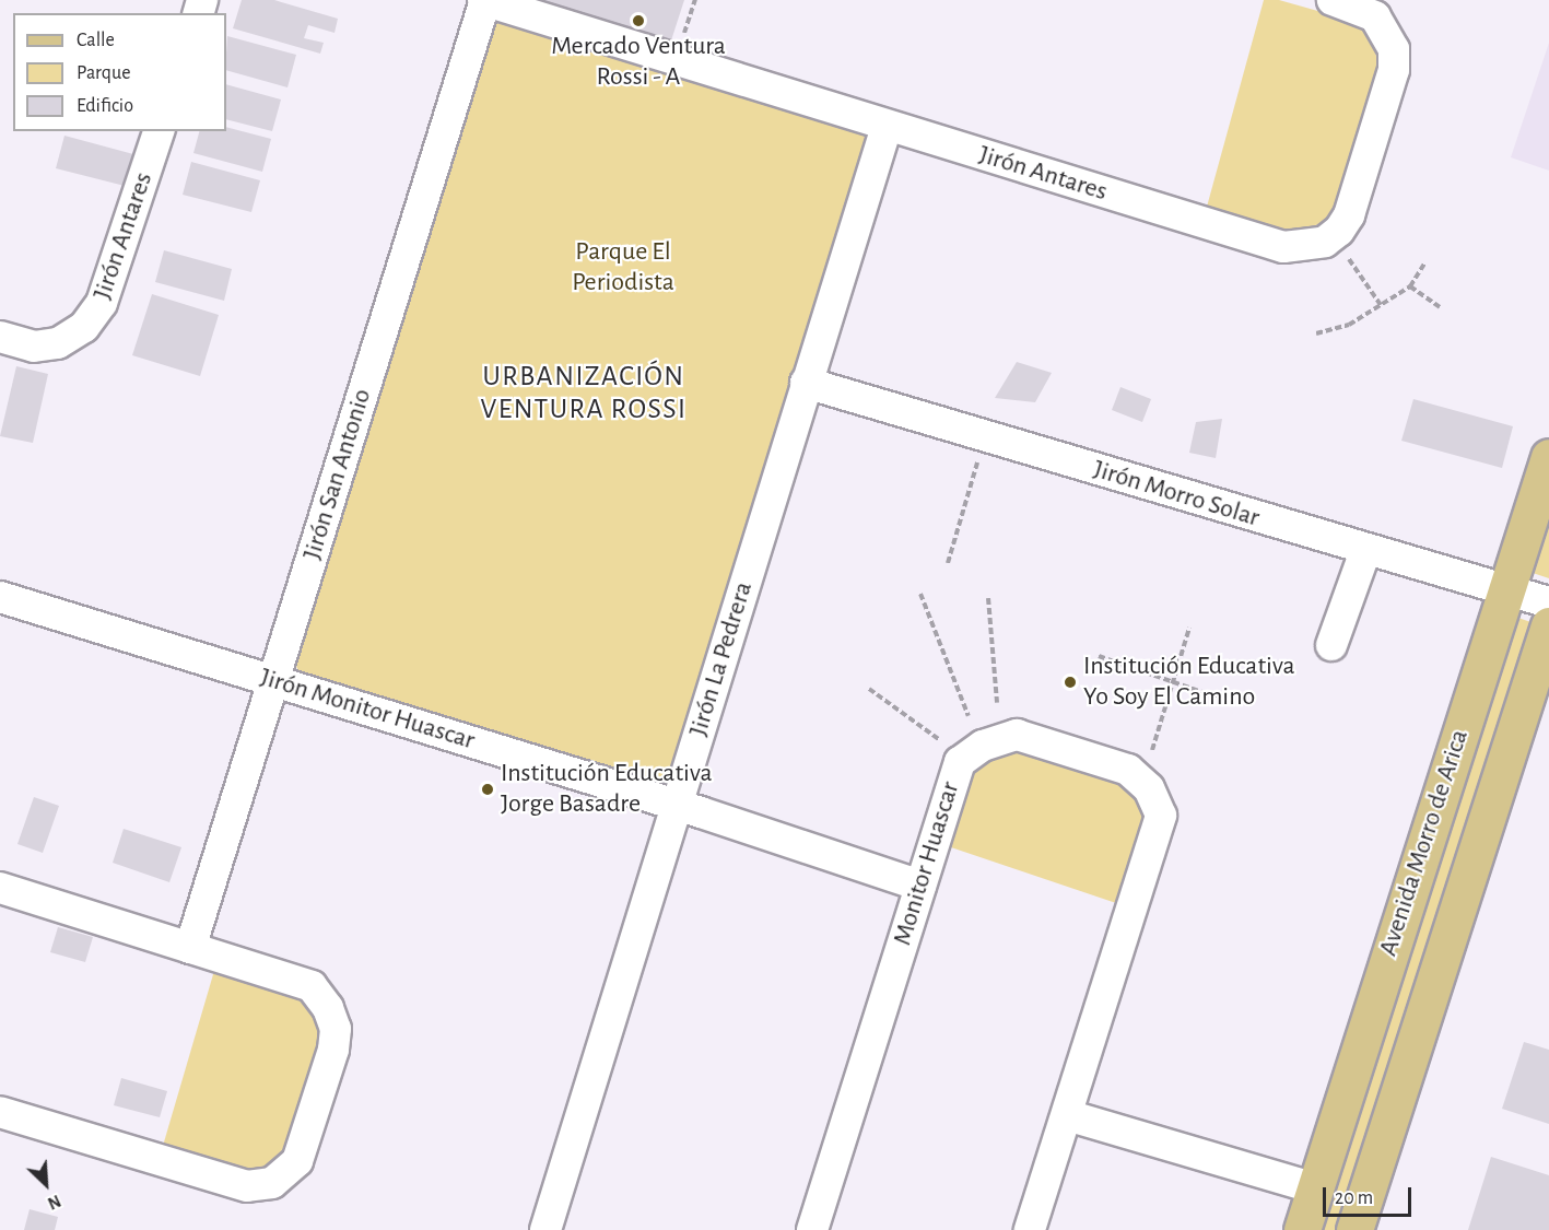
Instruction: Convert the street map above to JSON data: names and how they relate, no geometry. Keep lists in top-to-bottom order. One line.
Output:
{"streets":{"main road":["Avenida Morro de Arica"],"street":["Jirón Antares","Jirón San Antonio","Jirón Morro Solar","Jirón La Pedrera","Jirón Monitor Huascar","Monitor Huascar"]},"crossings":[["Jirón Antares","Jirón San Antonio"],["Jirón Antares","Jirón La Pedrera"],["Jirón San Antonio","Jirón Monitor Huascar"],["Jirón Morro Solar","Jirón La Pedrera"],["Jirón Morro Solar","Avenida Morro de Arica"],["Jirón La Pedrera","Jirón Monitor Huascar"],["Jirón Monitor Huascar","Monitor Huascar"]],"districts":["URBANIZACIÓN VENTURA ROSSI"],"parks":["Parque El Periodista"],"places":["Mercado Ventura Rossi - A","Institución Educativa Yo Soy El Camino","Institución Educativa Jorge Basadre"],"legend":["Calle","Parque","Edificio"],"scale_bar":"20 m","north":"bottom right"}
